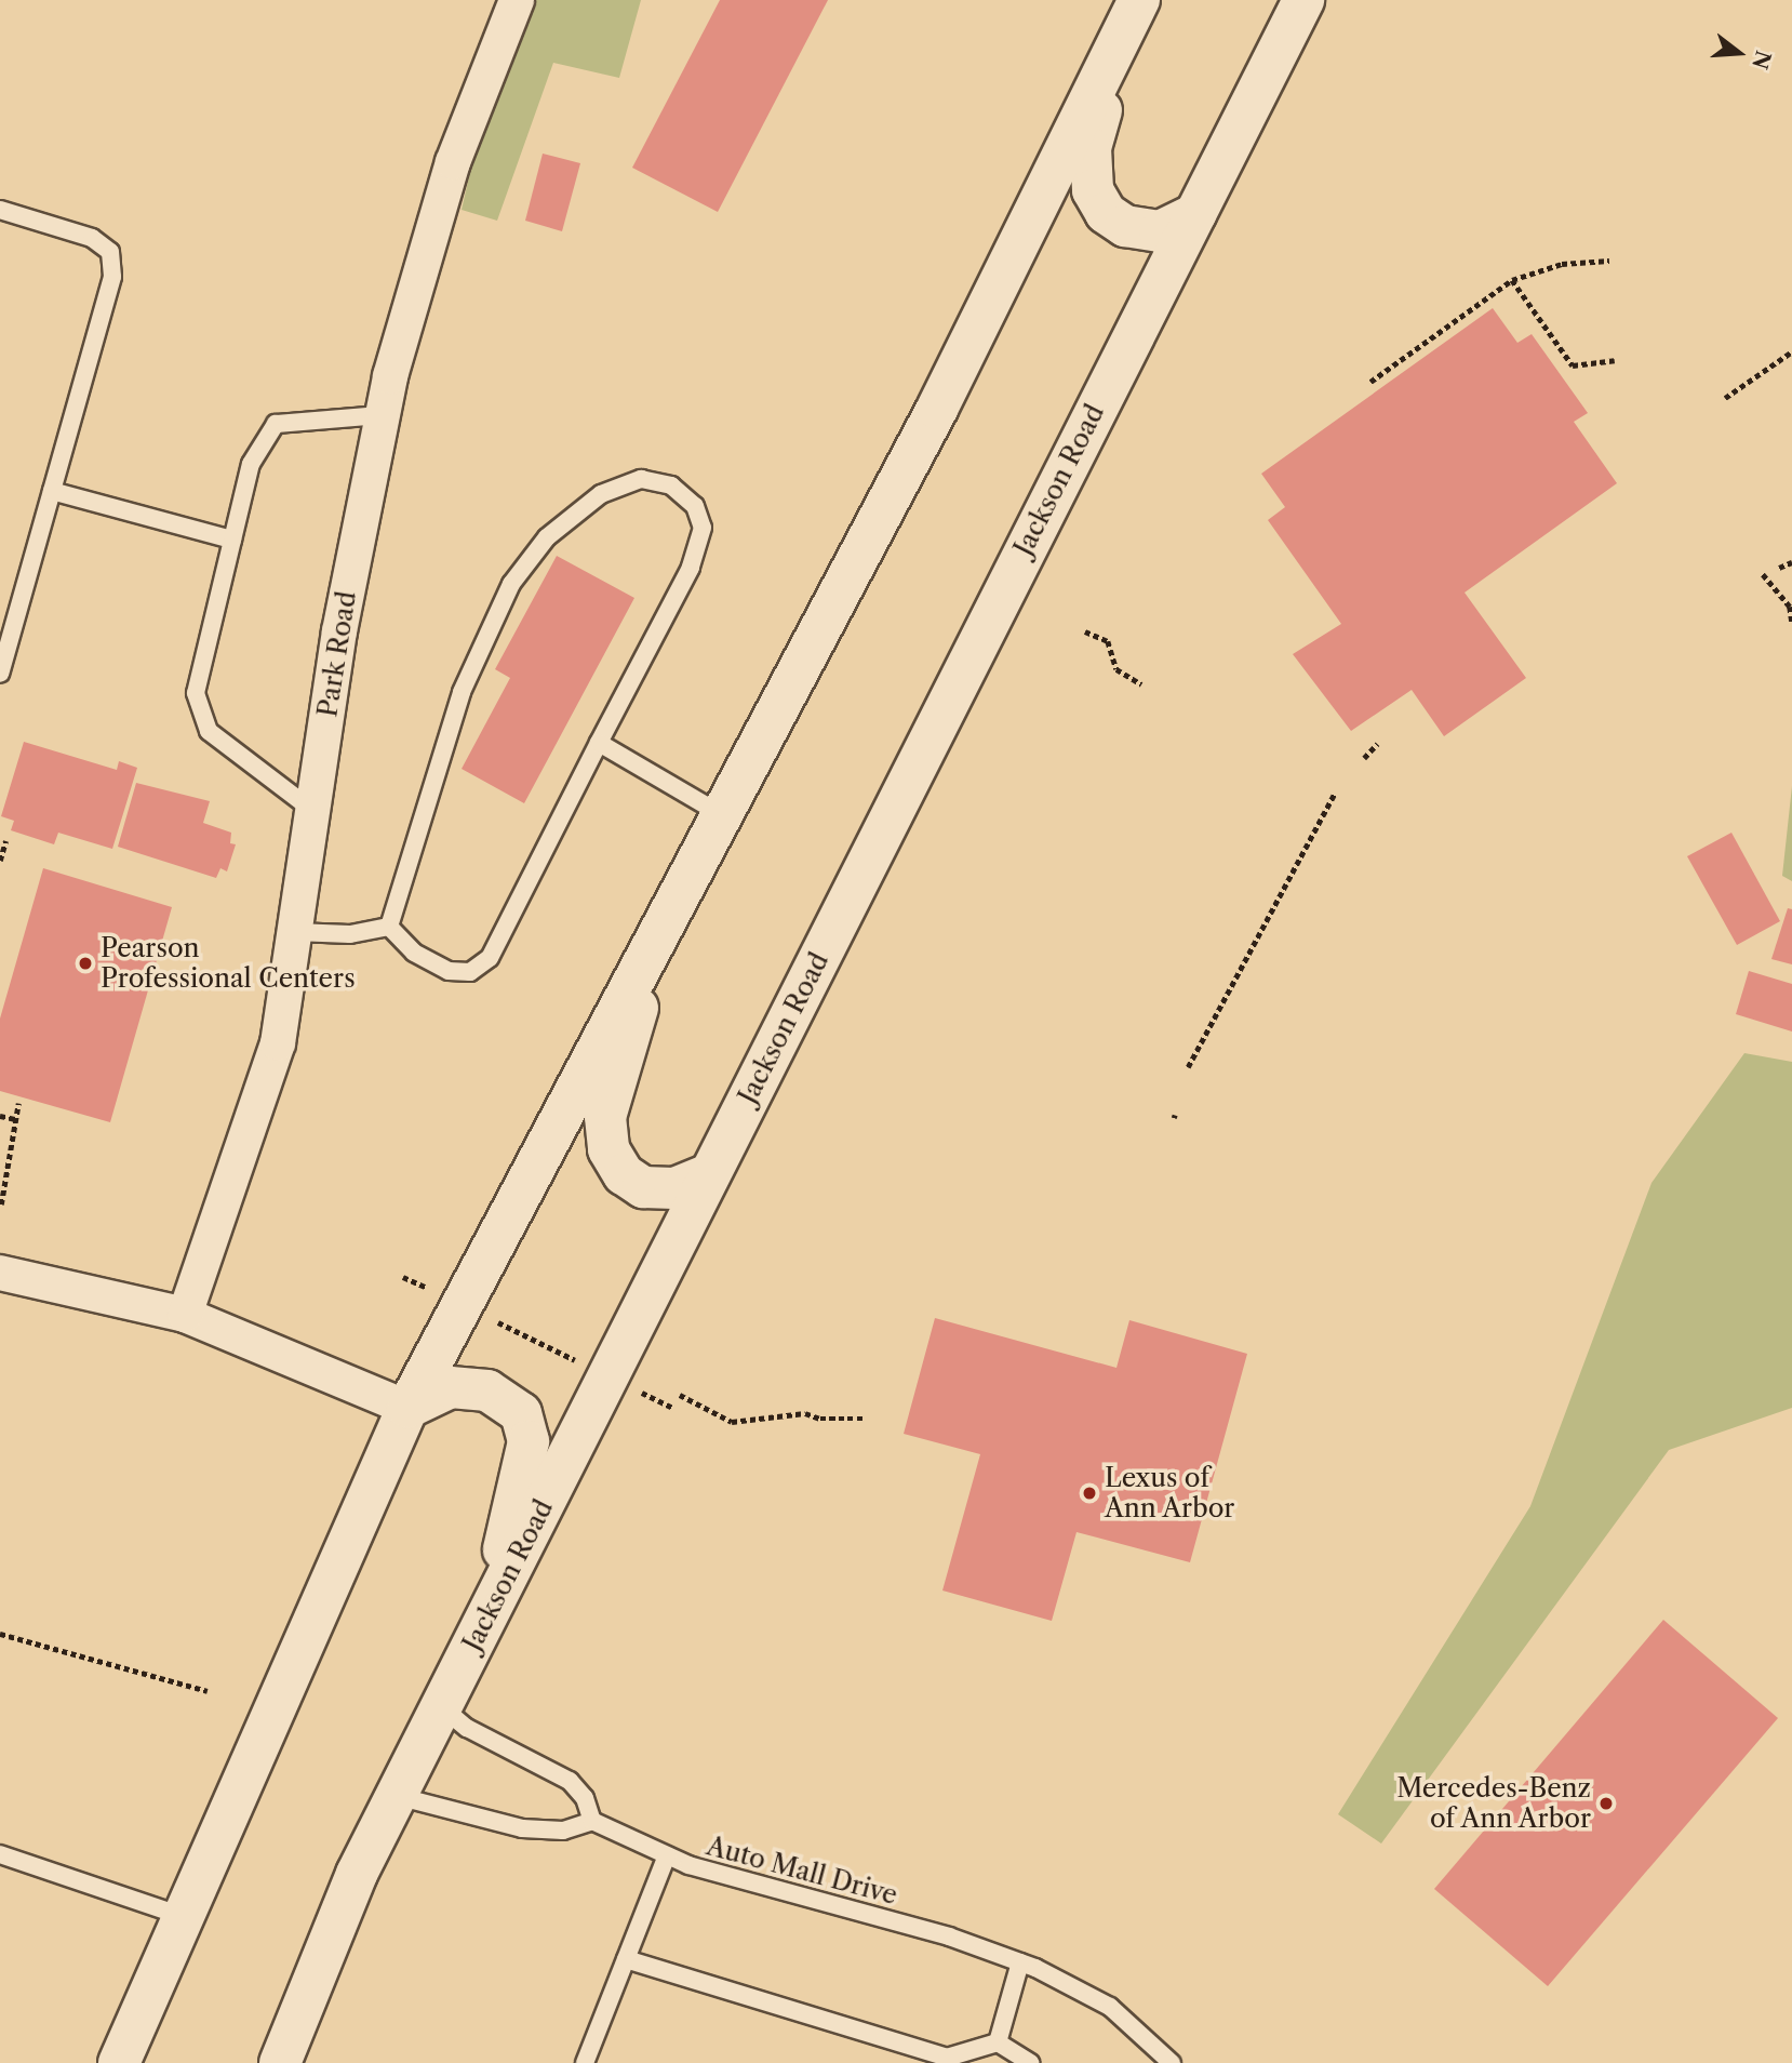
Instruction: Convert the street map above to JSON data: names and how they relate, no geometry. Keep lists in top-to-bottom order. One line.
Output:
{"streets":{"main road":["Jackson Road"],"street":["Park Road"],"lane":["Auto Mall Drive"]},"places":["Pearson Professional Centers","Lexus of Ann Arbor","Mercedes-Benz of Ann Arbor"],"north":"right"}
